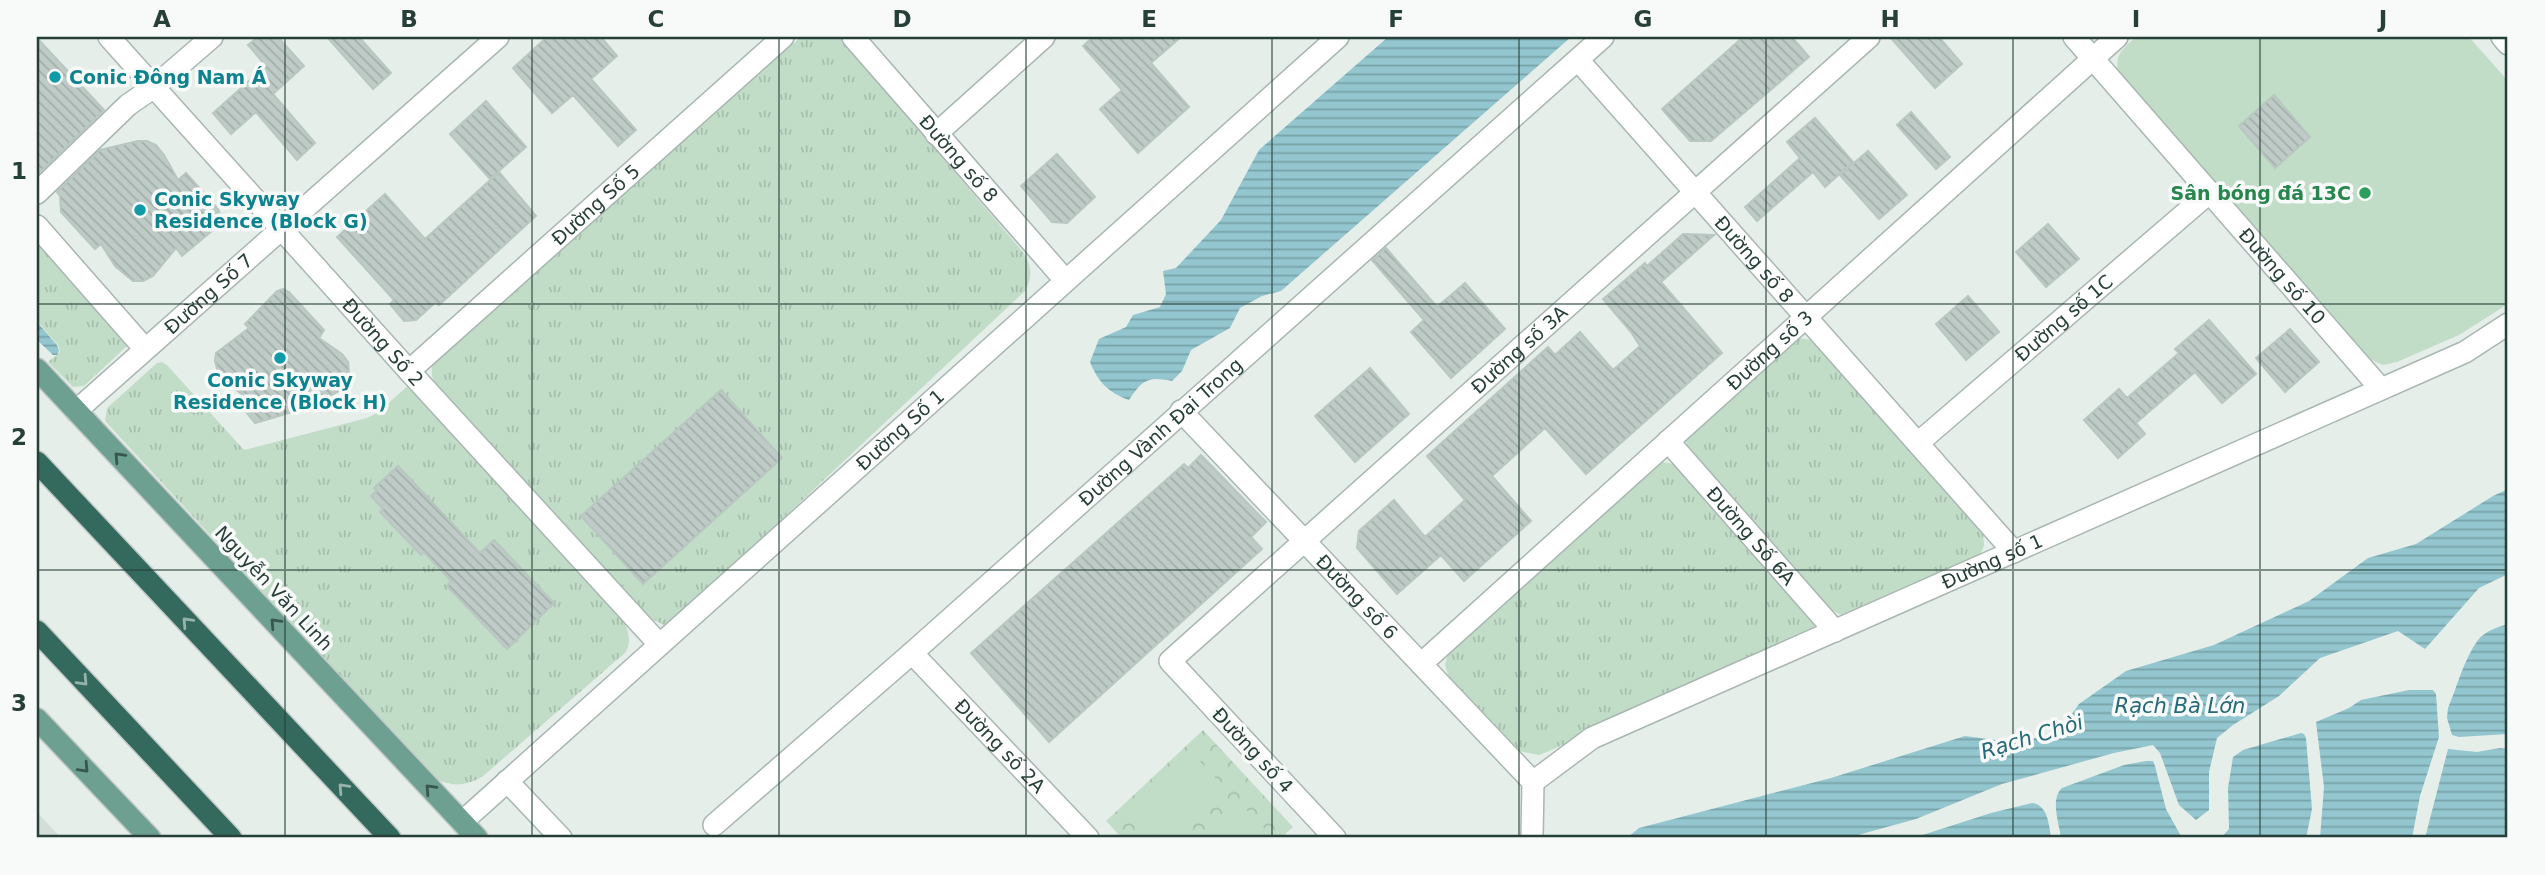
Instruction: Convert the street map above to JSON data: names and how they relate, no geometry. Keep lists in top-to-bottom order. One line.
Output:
{"streets":{"main road":["Nguyễn Văn Linh"],"street":["Đường số 8","Đường Số 5","Đường số 10","Đường Số 7","Đường số 1C","Đường Số 2","Đường số 3A","Đường số 3","Đường Số 1","Đường Vành Đai Trong","Đường Số 6A","Đường số 1","Đường số 6","Đường số 2A","Đường số 4"]},"crossings":[["Đường số 8","Đường số 1C"],["Đường số 8","Đường số 3A"],["Đường số 8","Đường số 3"],["Đường số 8","Đường Số 1"],["Đường số 8","Đường Vành Đai Trong"],["Đường số 8","Đường số 1"],["Đường Số 5","Đường Số 2"],["Đường số 10","Đường số 1C"],["Đường số 10","Đường số 3"],["Đường số 10","Đường số 1"],["Đường Số 7","Đường Số 2"],["Đường Số 7","Nguyễn Văn Linh"],["Đường Số 2","Đường Số 1"],["Đường số 3A","Đường số 6"],["Đường số 3A","Đường số 4"],["Đường số 3","Đường Số 6A"],["Đường số 3","Đường số 6"],["Đường Số 1","Nguyễn Văn Linh"],["Đường Vành Đai Trong","Đường số 6"],["Đường Vành Đai Trong","Đường số 2A"],["Đường Số 6A","Đường số 1"],["Đường số 1","Đường số 6"]],"one_way":["Nguyễn Văn Linh"],"water":["Rạch Bà Lớn","Rạch Chòi"],"places":["Conic Đông Nam Á","Sân bóng đá 13C","Conic Skyway Residence (Block G)","Conic Skyway Residence (Block H)"],"grid":{"columns":["A","B","C","D","E","F","G","H","I","J"],"rows":["1","2","3"]}}
